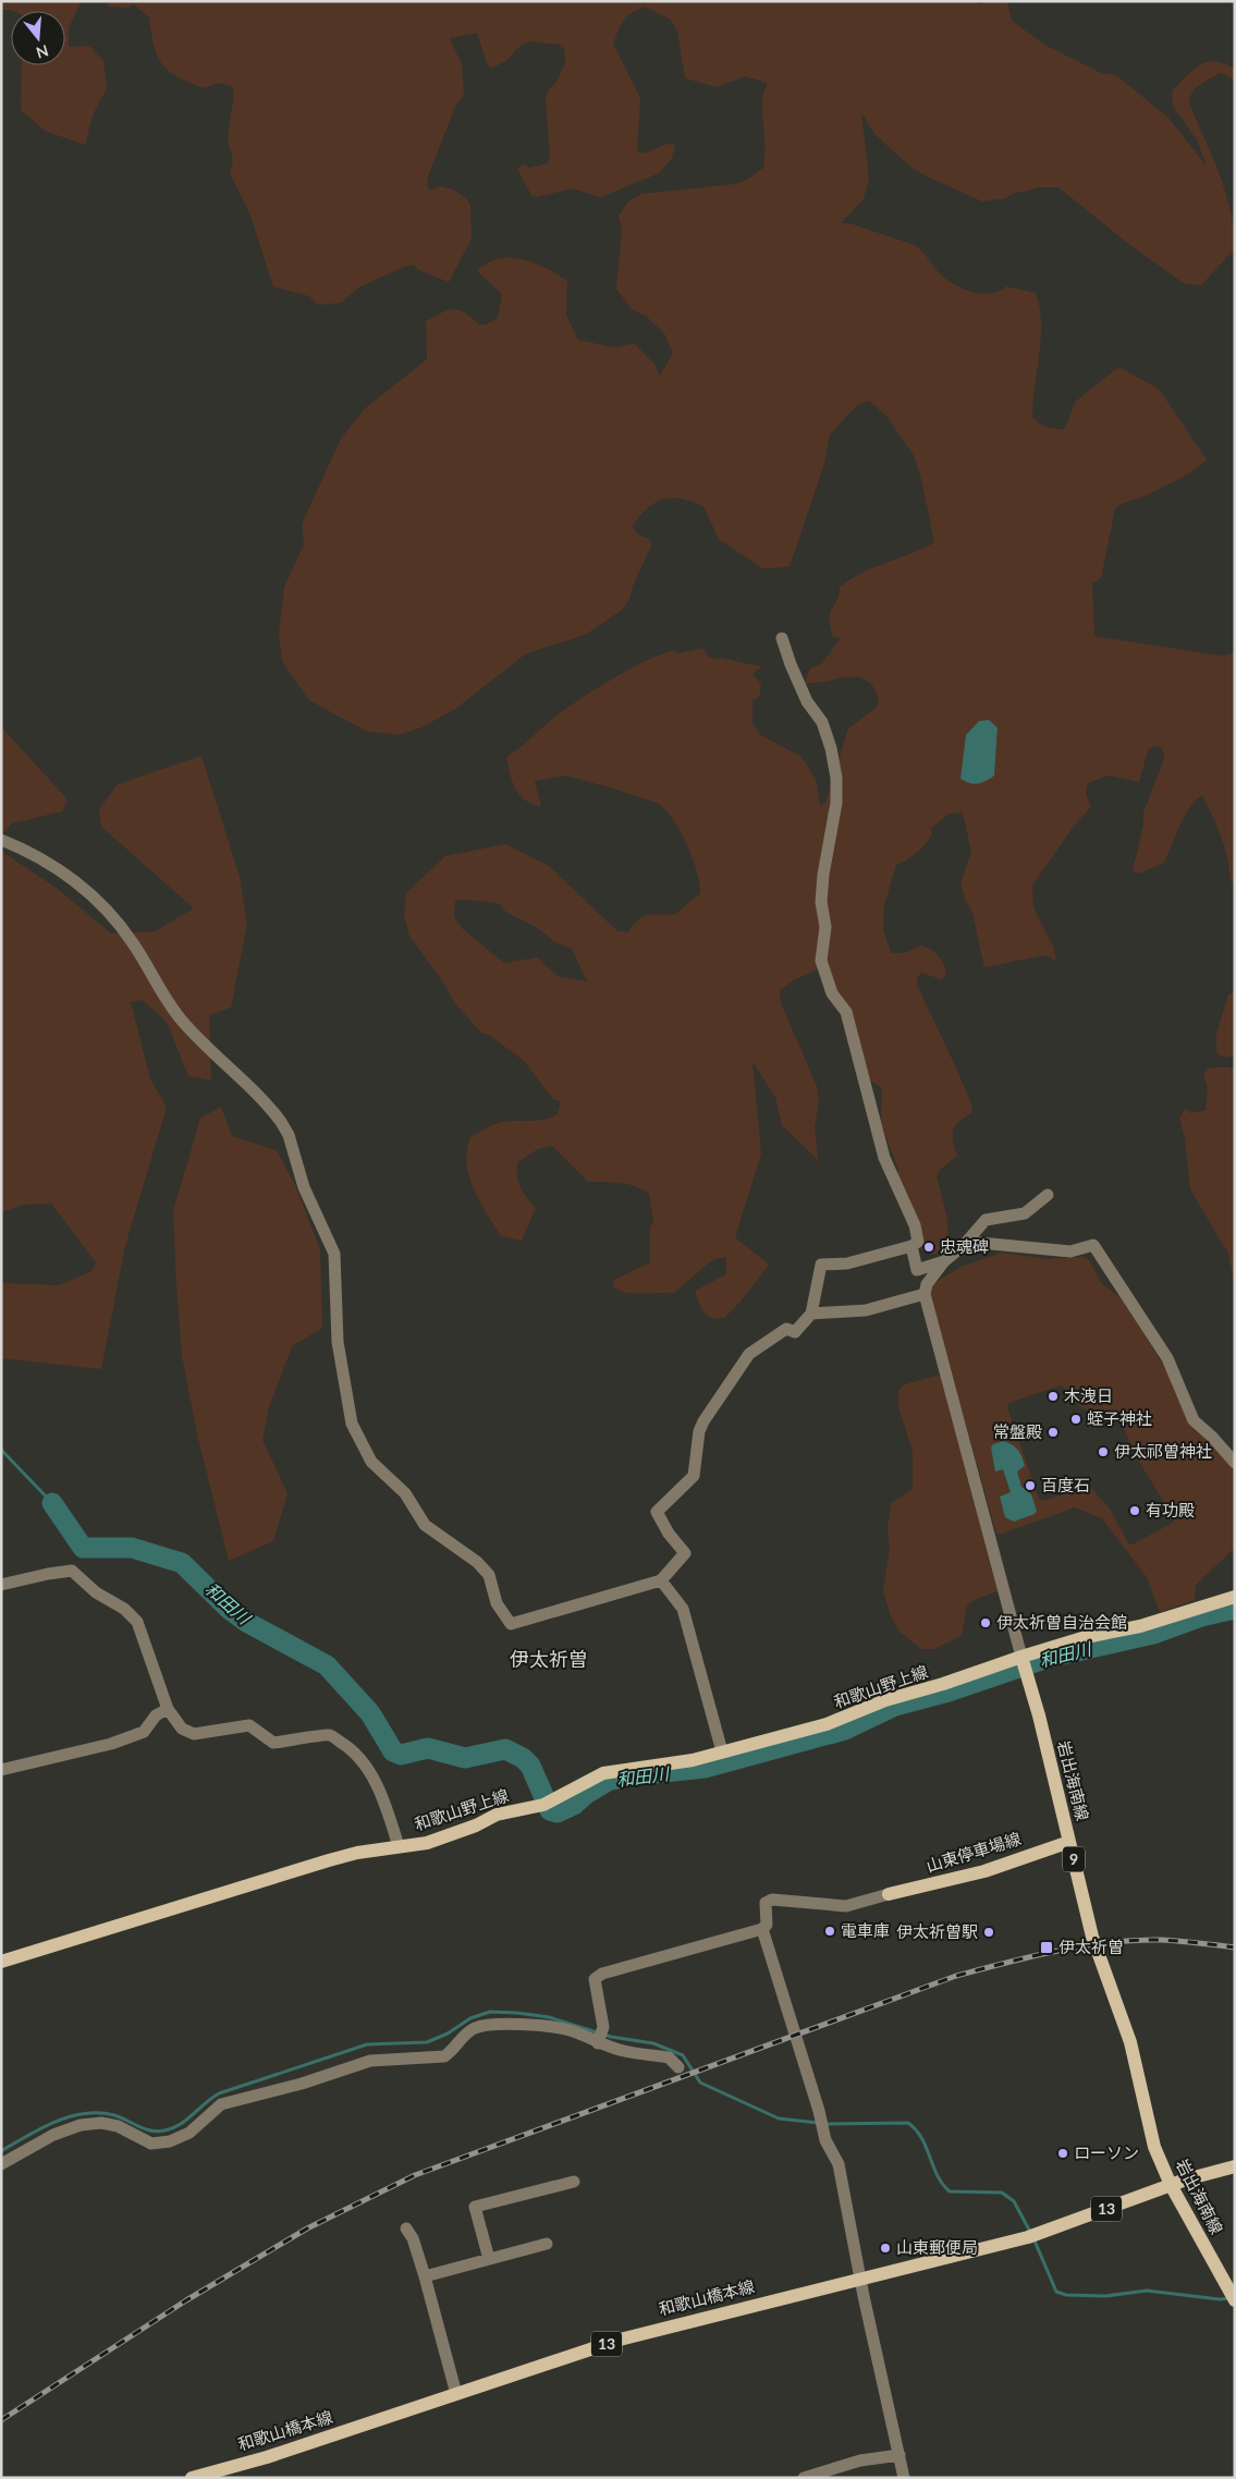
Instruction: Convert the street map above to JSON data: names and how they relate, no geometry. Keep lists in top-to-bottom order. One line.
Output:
{"streets":{"main road":["和歌山野上線","岩出海南線","山東停車場線","9","13","和歌山橋本線"]},"crossings":[["和歌山野上線","岩出海南線"],["岩出海南線","山東停車場線"],["岩出海南線","和歌山橋本線"]],"districts":["伊太祈曽"],"water":["和田川"],"places":{"other":["忠魂碑","木洩日","蛭子神社","常盤殿","伊太祁曽神社","百度石","有功殿","伊太祈曽自治会館","電車庫","伊太祈曽駅","ローソン","山東郵便局"],"transit":["伊太祈曽"]},"north":"bottom"}
